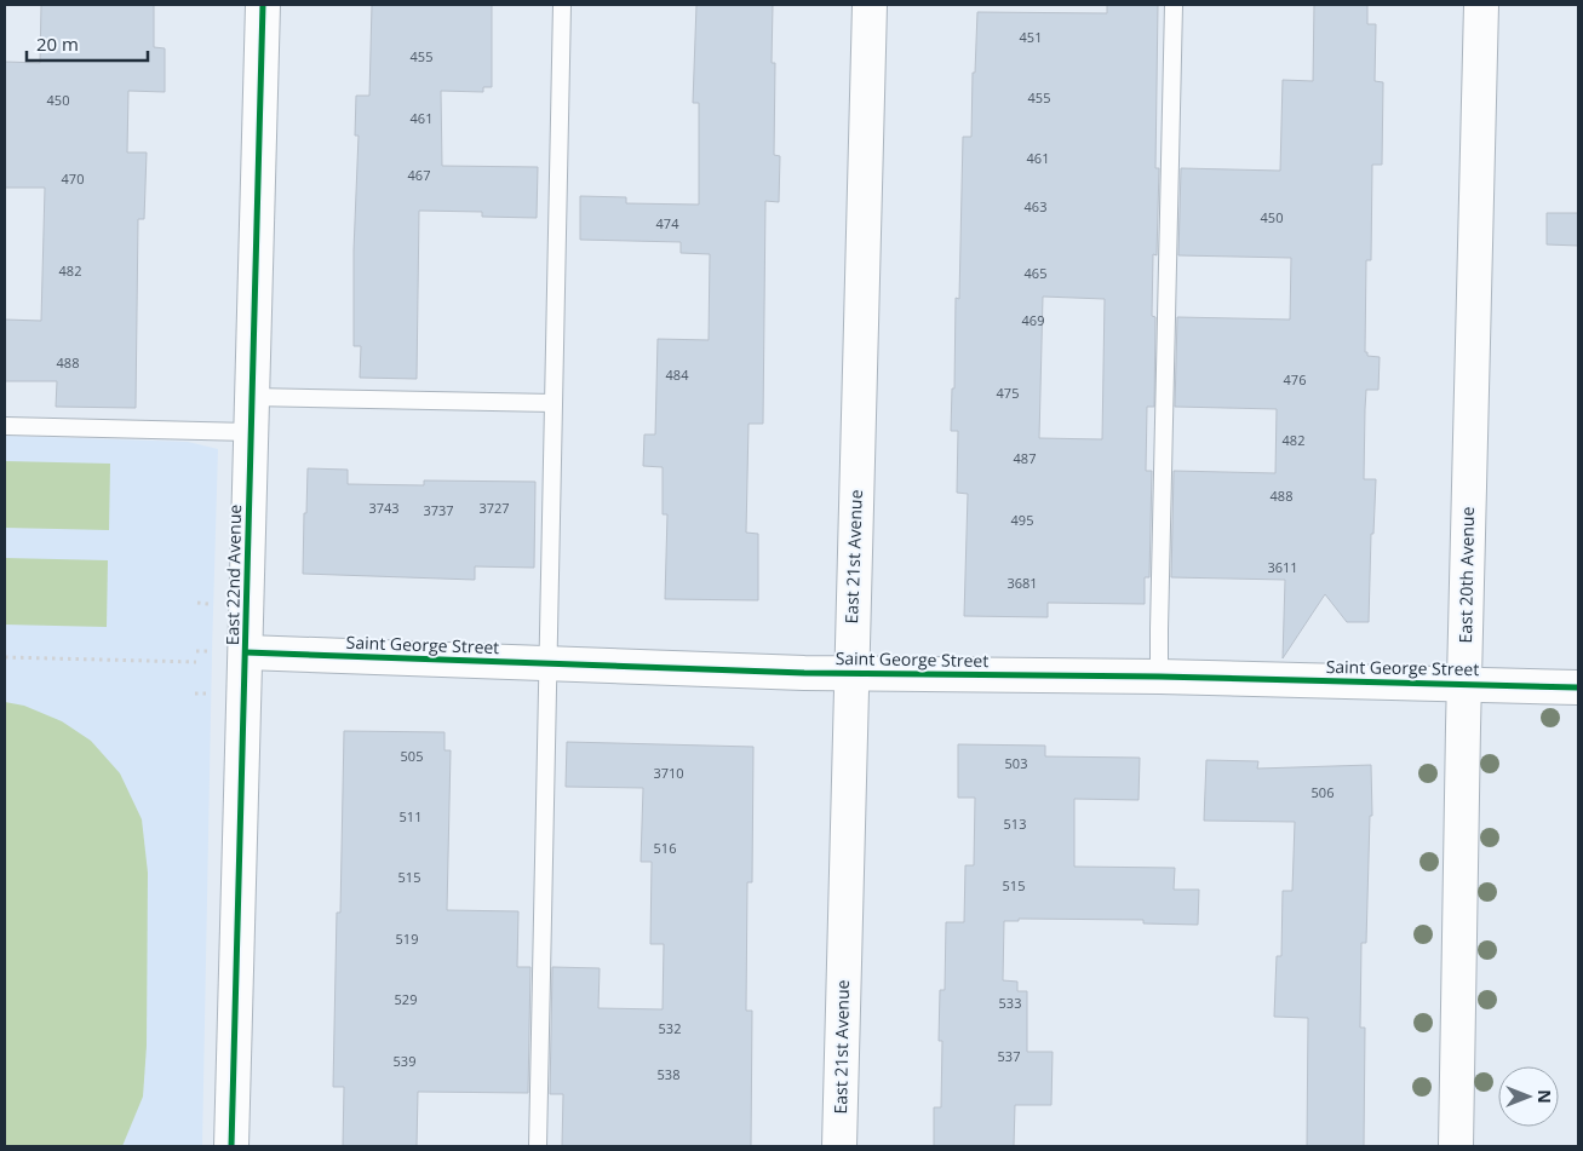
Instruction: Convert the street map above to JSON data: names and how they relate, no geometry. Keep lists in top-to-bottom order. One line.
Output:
{"streets":{"street":["East 21st Avenue","East 22nd Avenue","East 20th Avenue","Saint George Street"]},"crossings":[["East 21st Avenue","Saint George Street"],["East 22nd Avenue","Saint George Street"],["East 20th Avenue","Saint George Street"]],"house_numbers":["451","455","455","450","461","461","467","470","463","450","474","482","465","469","488","484","476","475","482","487","488","3743","3727","3737","495","3611","3681","505","503","3710","506","511","513","516","515","515","519","529","533","532","537","539","538"],"scale_bar":"20 m","north":"right"}
